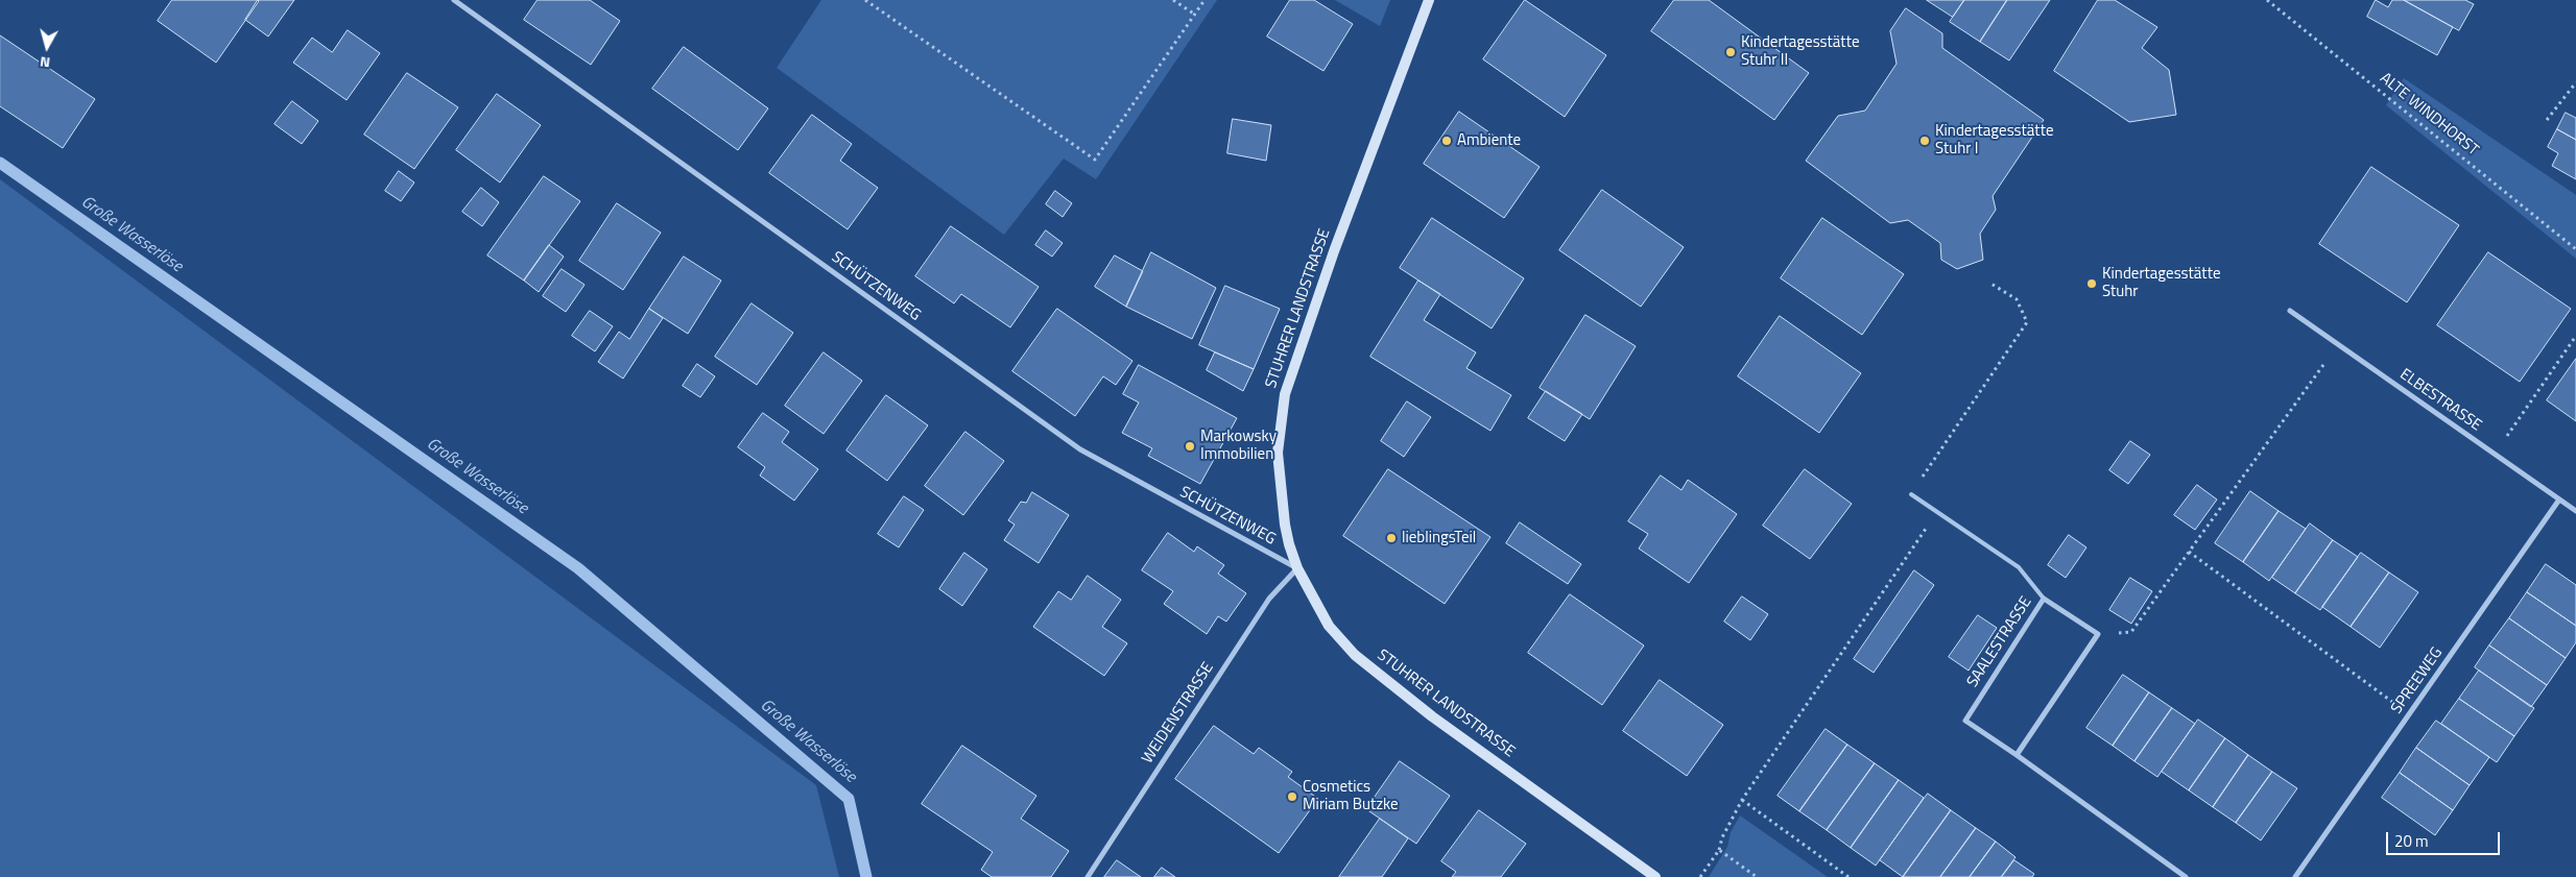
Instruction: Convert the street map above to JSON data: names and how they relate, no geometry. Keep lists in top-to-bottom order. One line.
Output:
{"streets":{"main road":["STUHRER LANDSTRASSE"],"street":["SCHÜTZENWEG","ELBESTRASSE","SAALESTRASSE","SPREEWEG","WEIDENSTRASSE"],"path":["ALTE WINDHORST"]},"crossings":[["SCHÜTZENWEG","STUHRER LANDSTRASSE"],["SCHÜTZENWEG","WEIDENSTRASSE"],["STUHRER LANDSTRASSE","WEIDENSTRASSE"],["ELBESTRASSE","SPREEWEG"]],"water":["Große Wasserlöse"],"places":["Kindertagesstätte Stuhr II","Ambiente","Kindertagesstätte Stuhr I","Kindertagesstätte Stuhr","Markowsky Immobilien","lieblingsTeil","Cosmetics Miriam Butzke"],"scale_bar":"20 m","north":"bottom"}
